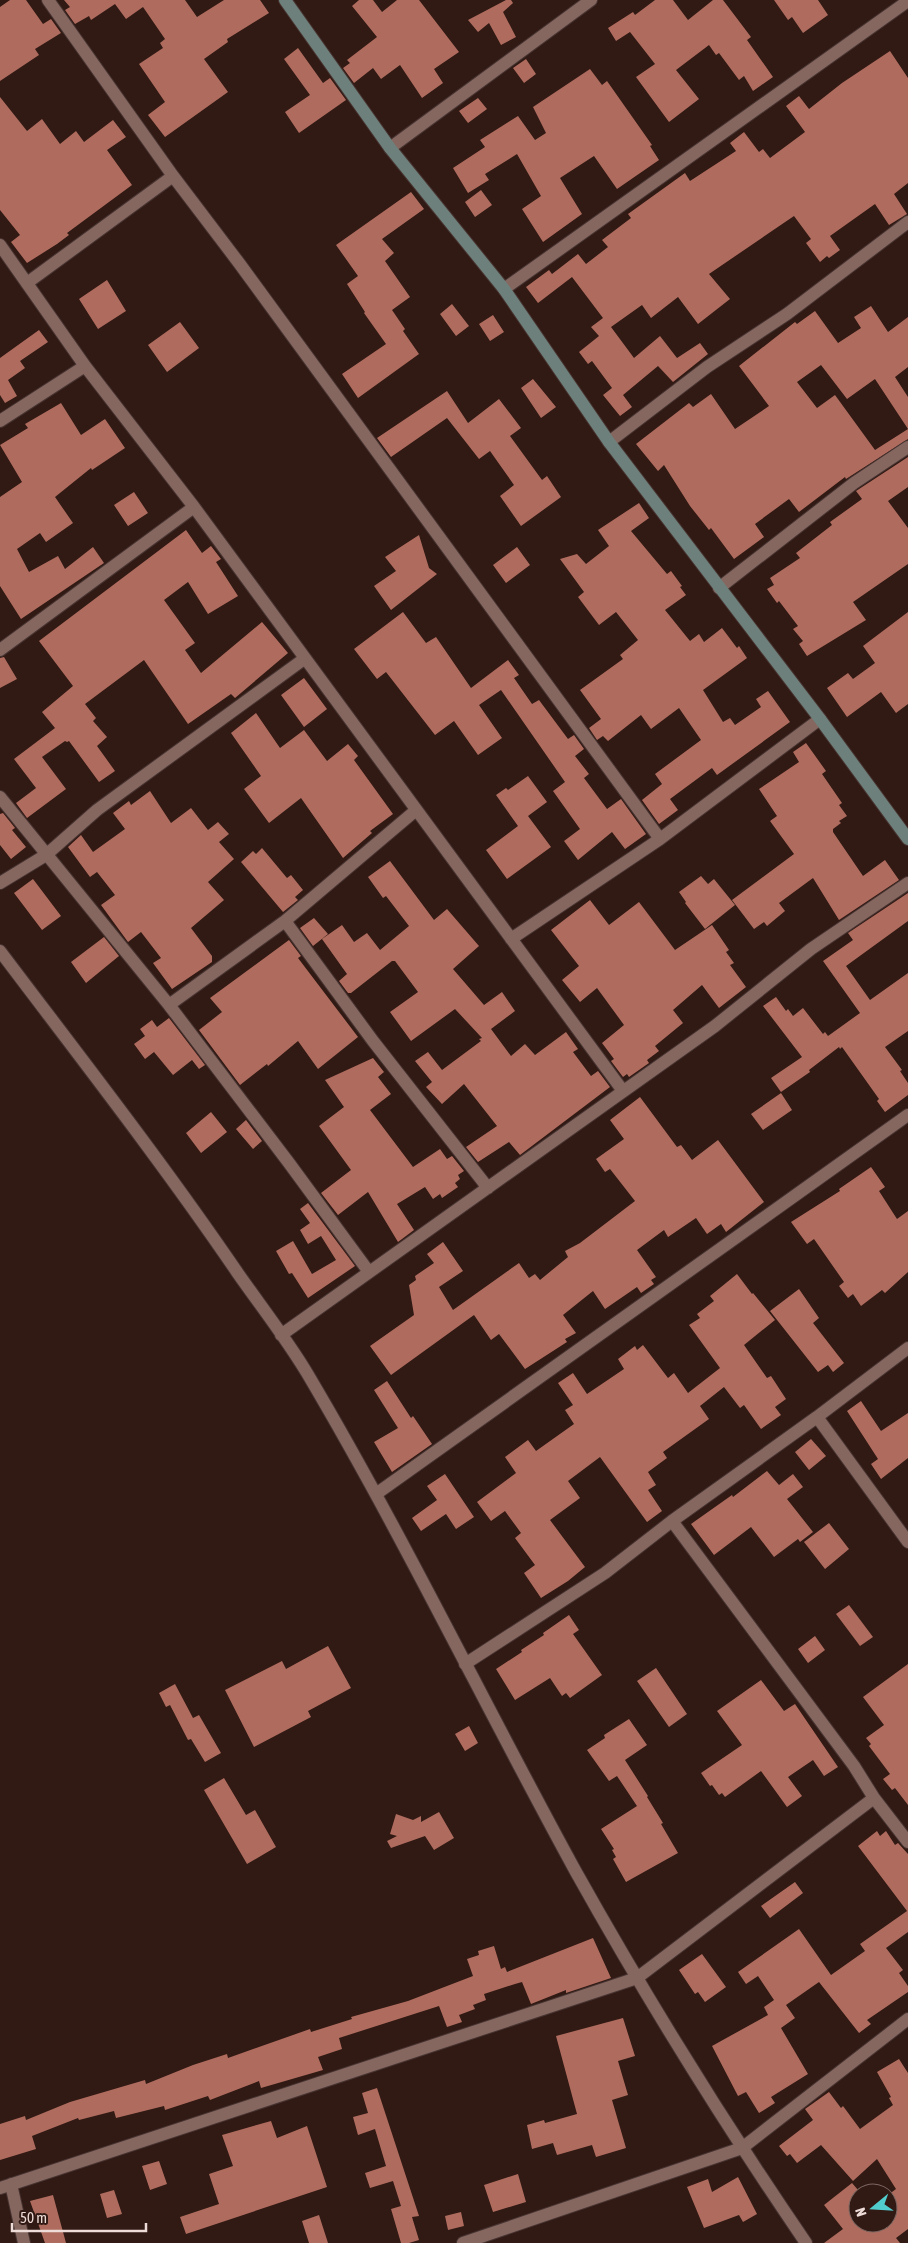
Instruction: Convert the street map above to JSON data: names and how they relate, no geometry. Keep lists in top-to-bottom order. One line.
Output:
{"scale_bar":"50 m","north":"left"}
